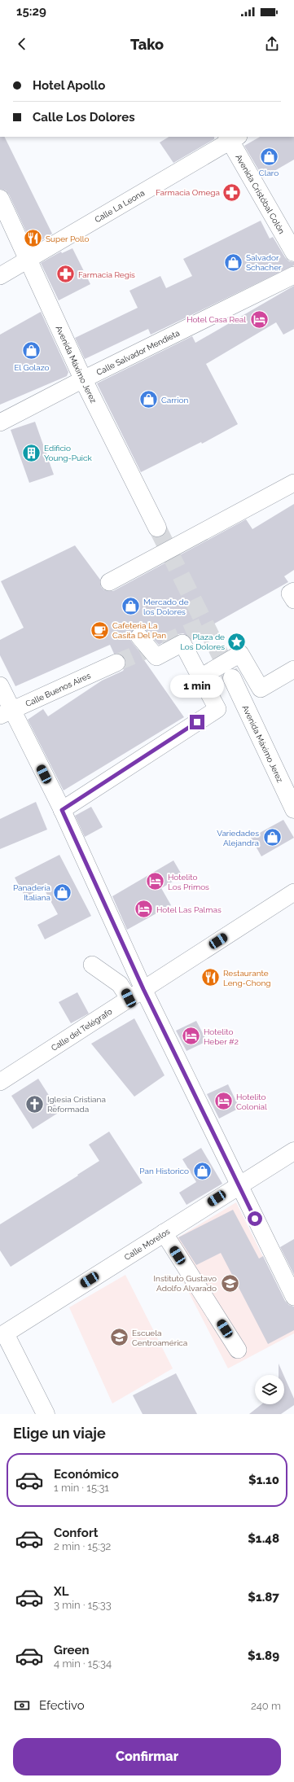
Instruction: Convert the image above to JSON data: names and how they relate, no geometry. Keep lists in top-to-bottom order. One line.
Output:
{"streets":{"main road":["Avenida Cristóbal Colón","Avenida Máximo Jerez","Calle Morelos"],"street":["Calle La Leona","Calle Salvador Mendieta","Calle Buenos Aires","Calle del Telégrafo"]},"crossings":[["Avenida Cristóbal Colón","Calle La Leona"],["Calle La Leona","Avenida Máximo Jerez"],["Calle Salvador Mendieta","Avenida Máximo Jerez"]],"places":{"shop":["Claro","Salvador Schacher","El Golazo","Carrion","Mercado de los Dolores","Variedades Alejandra","Panadería Italiana","Pan Historico"],"pharmacy":["Farmacia Omega","Farmacia Regis"],"restaurant":["Super Pollo","Restaurante Leng-Chong"],"hotel":["Hotel Casa Real","Hotelito Los Primos","Hotel Las Palmas","Hotelito Heber #2","Hotelito Colonial"],"building":["Edificio Young-Puick"],"cafe":["Cafeteria La Casita Del Pan"],"place":["Plaza de Los Dolores"],"church":["Iglesia Cristiana Reformada"],"school or university":["Instituto Gustavo Adolfo Alvarado","Escuela Centroamérica"]},"page":{"status":"15:29","header":"Tako","banner":["Hotel Apollo","Calle Los Dolores"],"bubble":"1 min","heading":"Elige un viaje","list":[{"name":"Económico","note":"1 min · 15:31","value":"$1.10"},{"name":"Confort","note":"2 min · 15:32","value":"$1.48"},{"name":"XL","note":"3 min · 15:33","value":"$1.87"},{"name":"Green","note":"4 min · 15:34","value":"$1.89"}],"pay":["Efectivo","240 m"],"buttons":"Confirmar"}}
